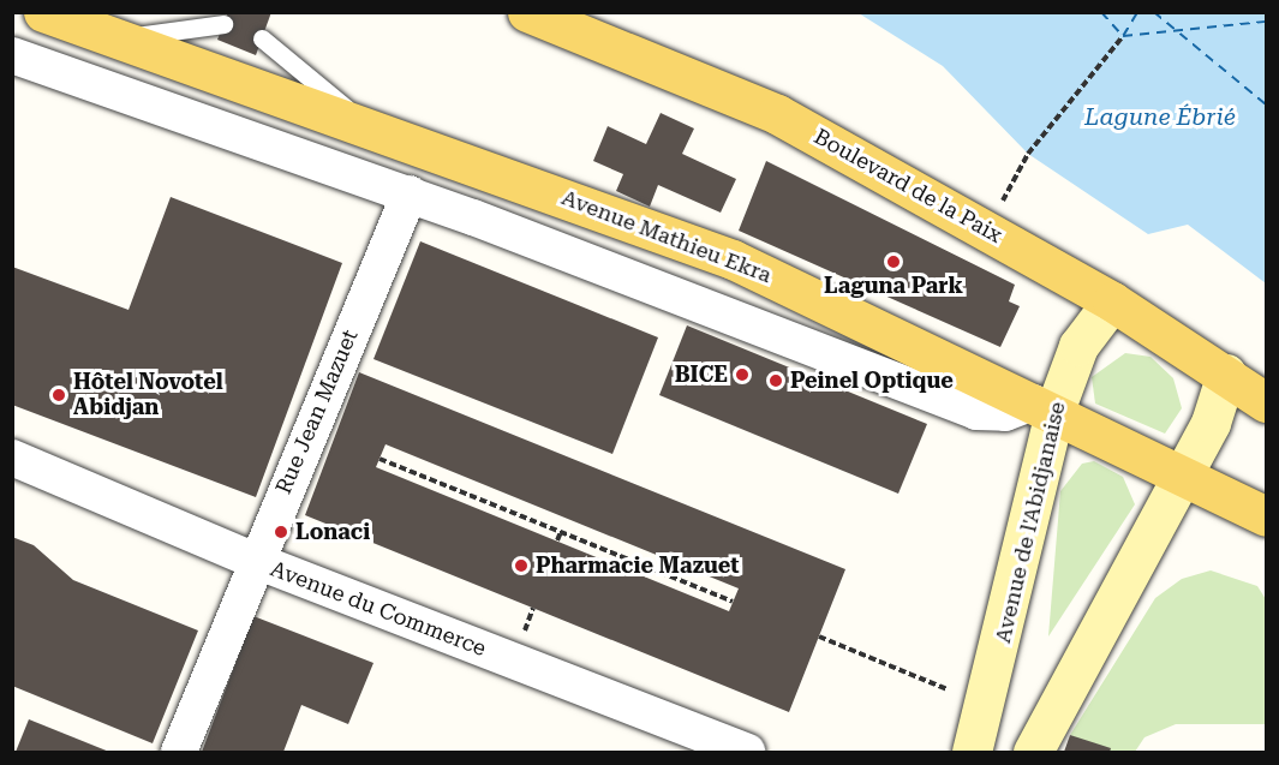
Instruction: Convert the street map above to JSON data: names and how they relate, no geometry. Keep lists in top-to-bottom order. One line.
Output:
{"streets":{"main road":["Boulevard de la Paix","Avenue Mathieu Ekra","Avenue de l'Abidjanaise"],"street":["Rue Jean Mazuet","Avenue du Commerce"]},"crossings":[["Boulevard de la Paix","Avenue de l'Abidjanaise"],["Avenue Mathieu Ekra","Avenue de l'Abidjanaise"],["Rue Jean Mazuet","Avenue du Commerce"]],"water":["Lagune Ébrié"],"places":["Laguna Park","BICE","Peinel Optique","Hôtel Novotel Abidjan","Lonaci","Pharmacie Mazuet"]}
